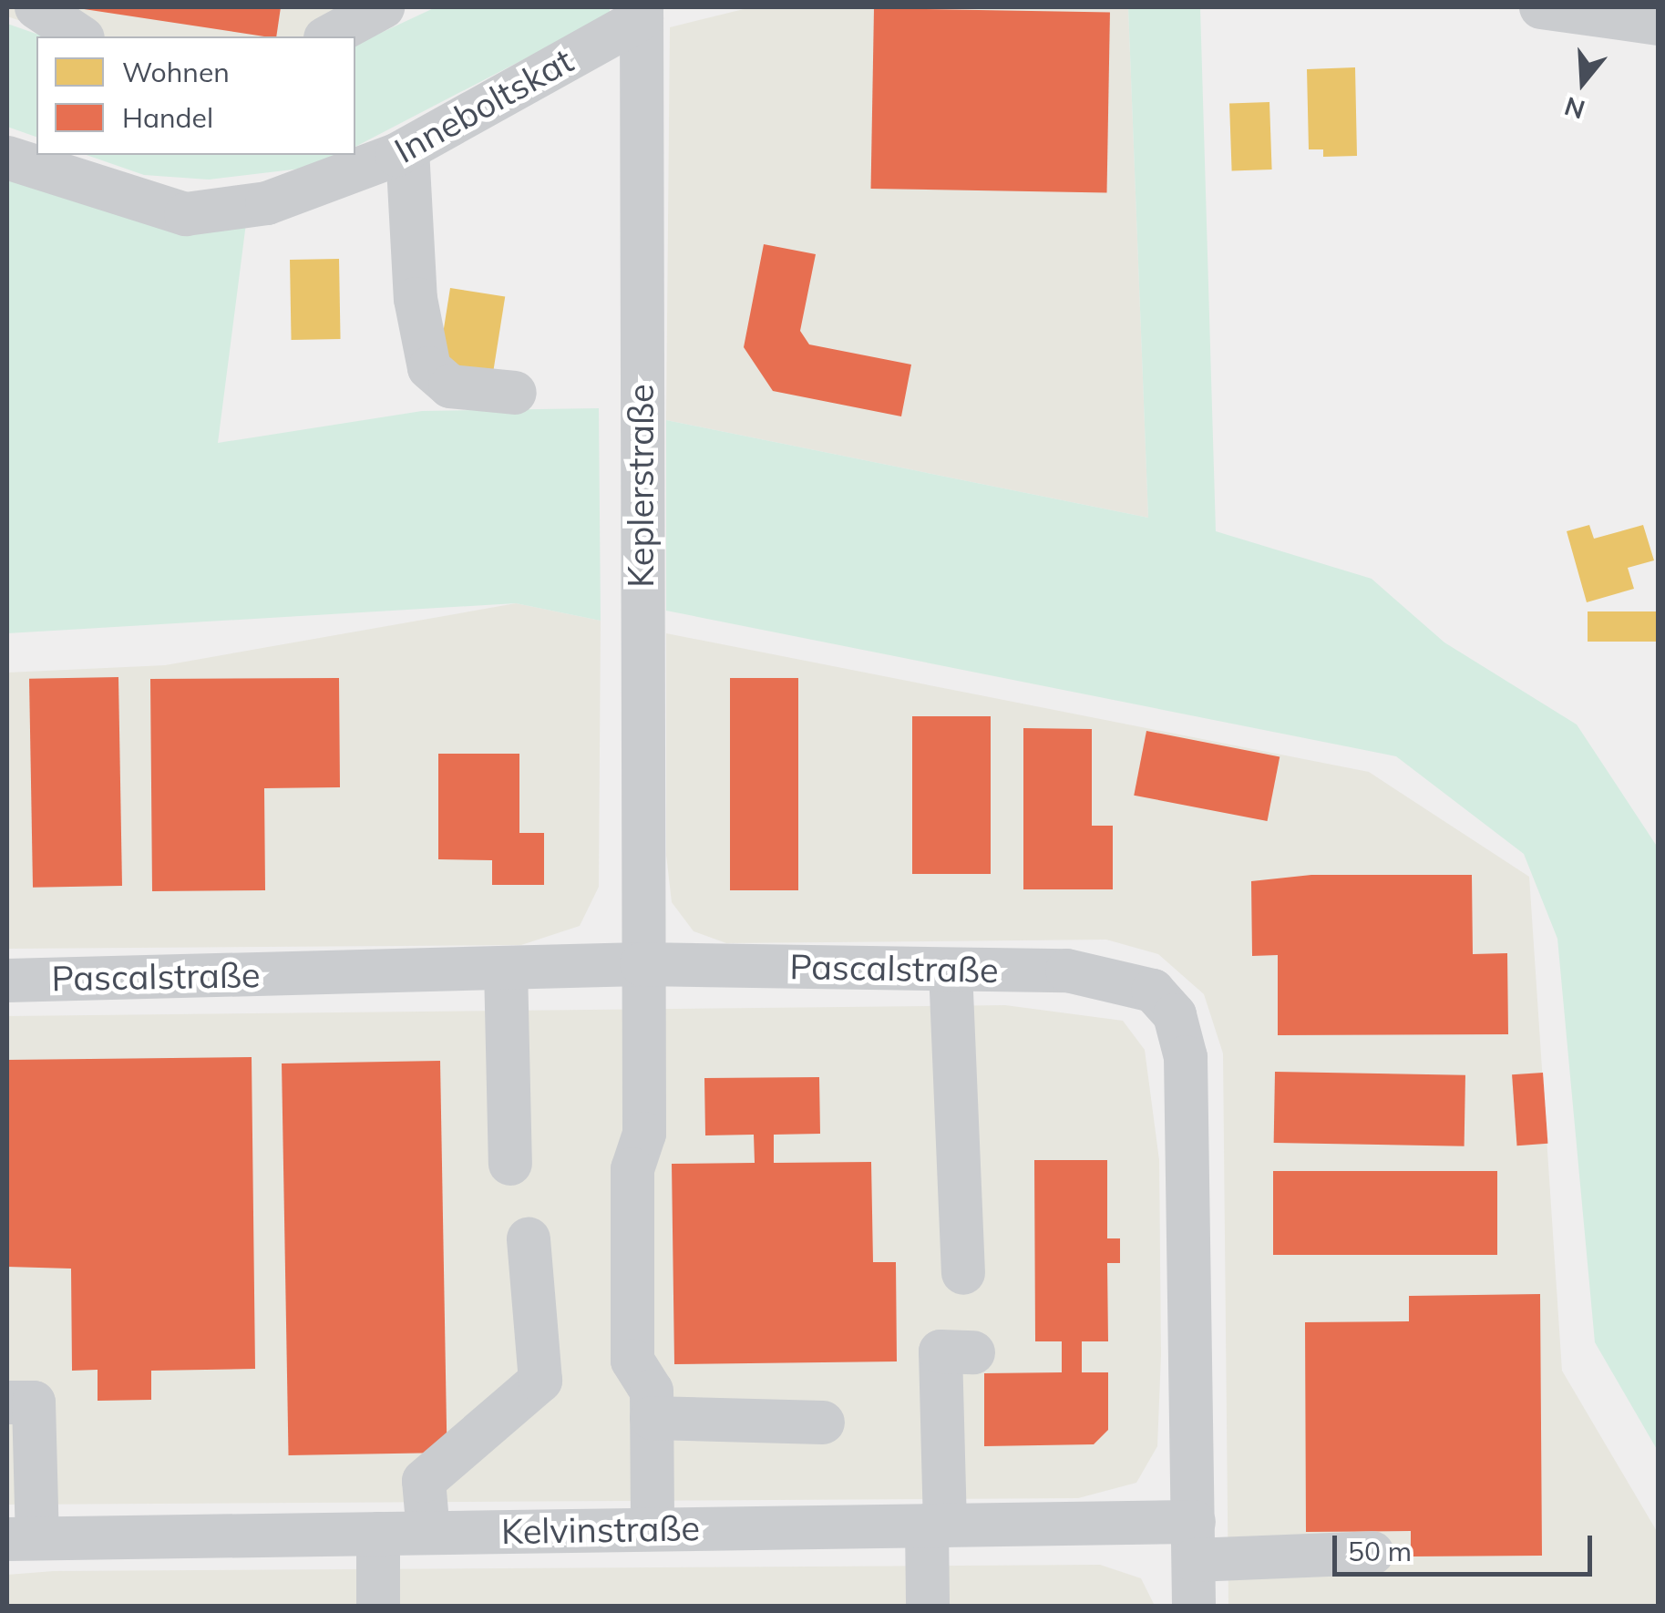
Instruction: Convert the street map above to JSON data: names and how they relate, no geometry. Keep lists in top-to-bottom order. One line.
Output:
{"streets":{"street":["Inneboltskat","Keplerstraße","Pascalstraße","Kelvinstraße"]},"crossings":[["Inneboltskat","Keplerstraße"],["Keplerstraße","Pascalstraße"],["Keplerstraße","Kelvinstraße"],["Pascalstraße","Kelvinstraße"]],"legend":["Wohnen","Handel"],"scale_bar":"50 m","north":"bottom"}
